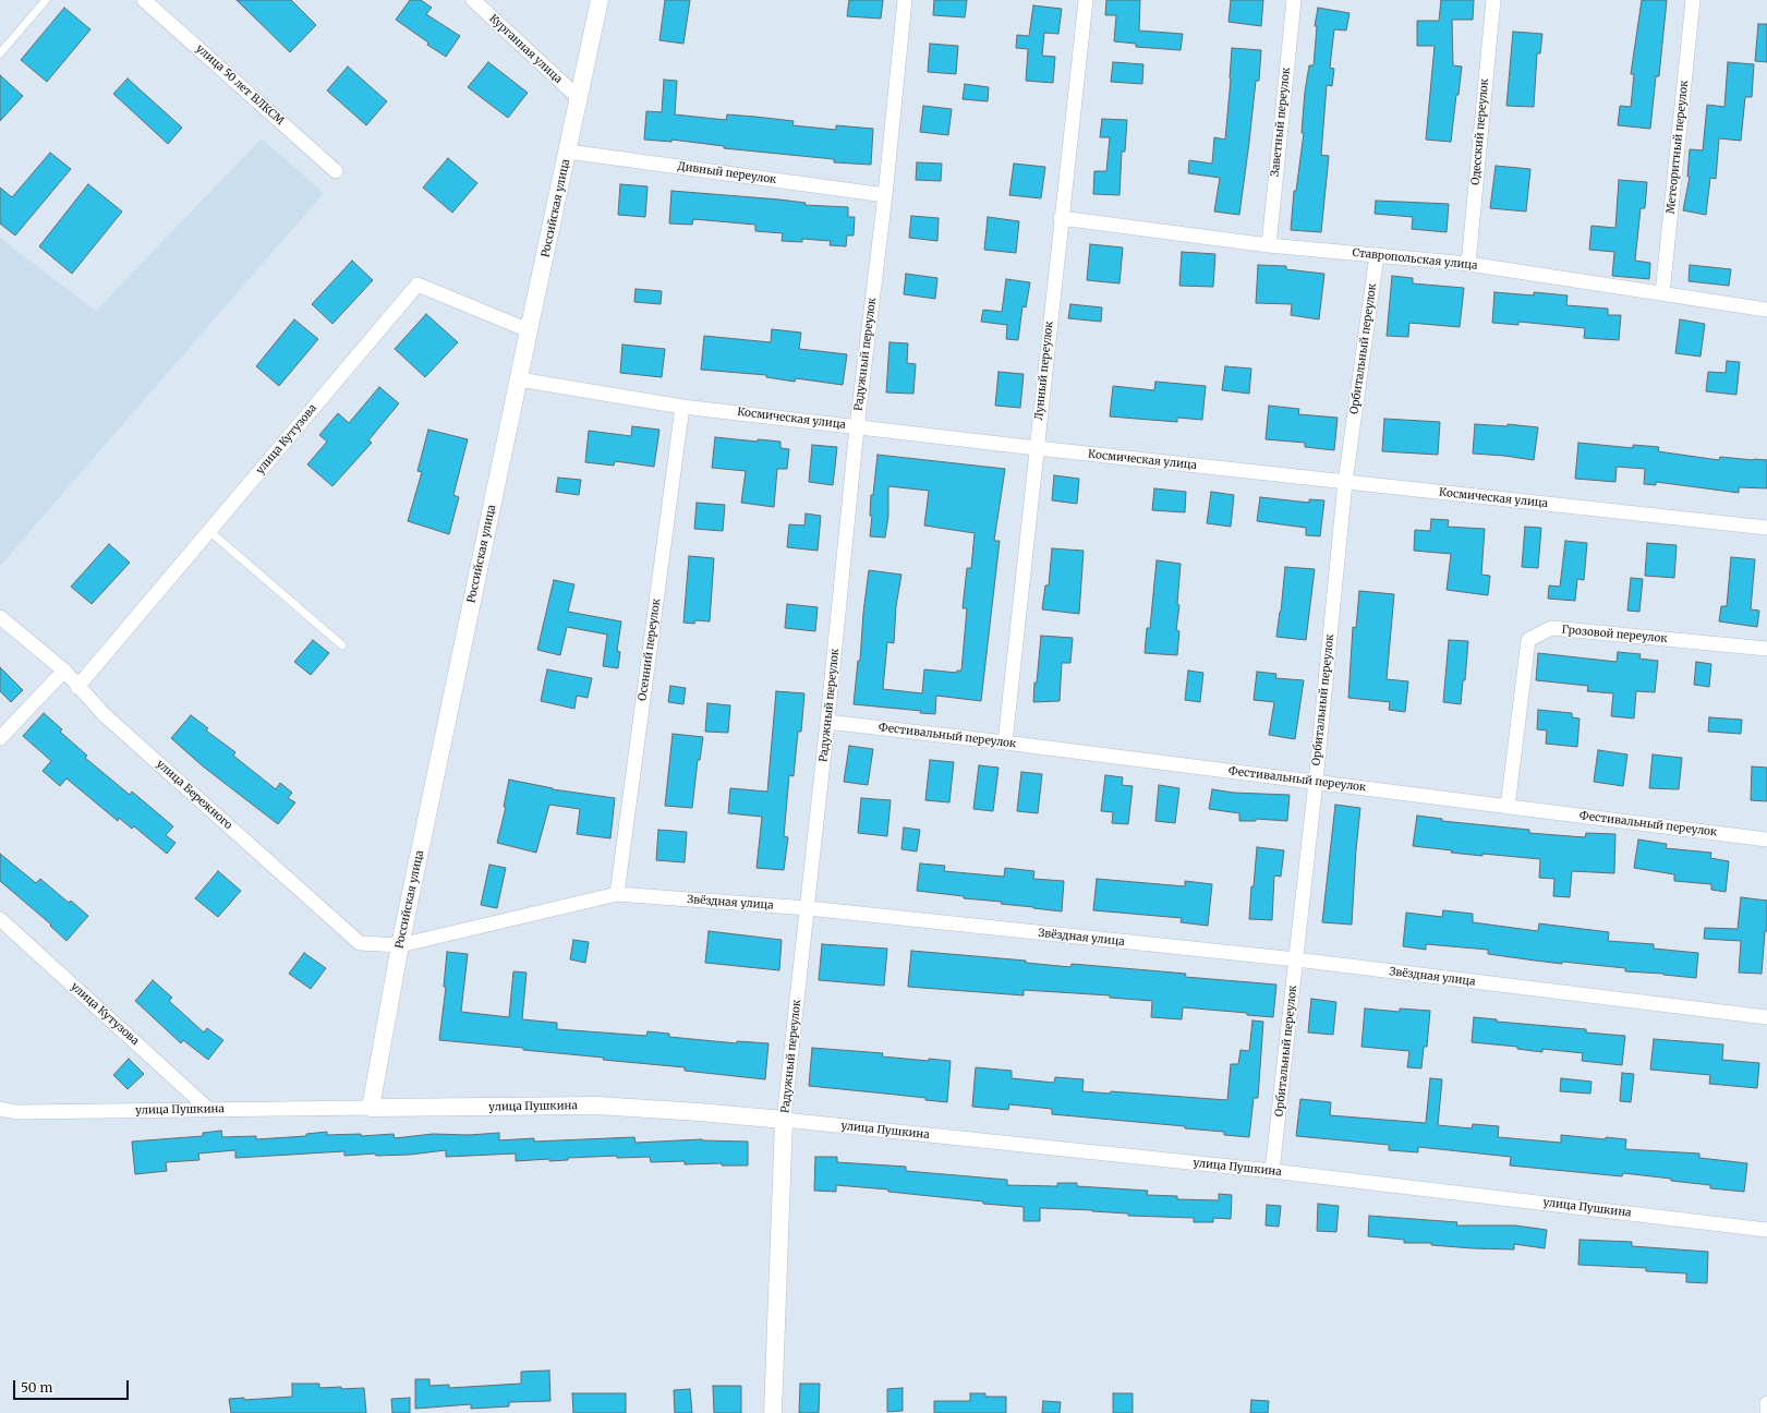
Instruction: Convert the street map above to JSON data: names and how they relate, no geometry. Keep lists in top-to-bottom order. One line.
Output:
{"streets":{"street":["Курганная улица","улица 50 лет ВЛКСМ","Заветный переулок","Одесский переулок","Метеоритный переулок","Дивный переулок","Российская улица","Ставропольская улица","Орбитальный переулок","Радужный переулок","Лунный переулок","Космическая улица","улица Кутузова","Грозовой переулок","Осенний переулок","Фестивальный переулок","улица Бережного","Звёздная улица","улица Пушкина"]},"crossings":[["Курганная улица","Российская улица"],["Заветный переулок","Ставропольская улица"],["Одесский переулок","Ставропольская улица"],["Метеоритный переулок","Ставропольская улица"],["Дивный переулок","Российская улица"],["Дивный переулок","Радужный переулок"],["Российская улица","Космическая улица"],["Российская улица","улица Кутузова"],["Российская улица","улица Бережного"],["Российская улица","Звёздная улица"],["Российская улица","улица Пушкина"],["Ставропольская улица","Орбитальный переулок"],["Ставропольская улица","Лунный переулок"],["Орбитальный переулок","Космическая улица"],["Орбитальный переулок","Фестивальный переулок"],["Орбитальный переулок","Звёздная улица"],["Орбитальный переулок","улица Пушкина"],["Радужный переулок","Космическая улица"],["Радужный переулок","Фестивальный переулок"],["Радужный переулок","Звёздная улица"],["Радужный переулок","улица Пушкина"],["Лунный переулок","Космическая улица"],["Лунный переулок","Фестивальный переулок"],["Космическая улица","Осенний переулок"],["улица Кутузова","улица Бережного"],["улица Кутузова","улица Пушкина"],["Грозовой переулок","Фестивальный переулок"],["Осенний переулок","Звёздная улица"],["улица Бережного","Звёздная улица"]],"scale_bar":"50 m"}
